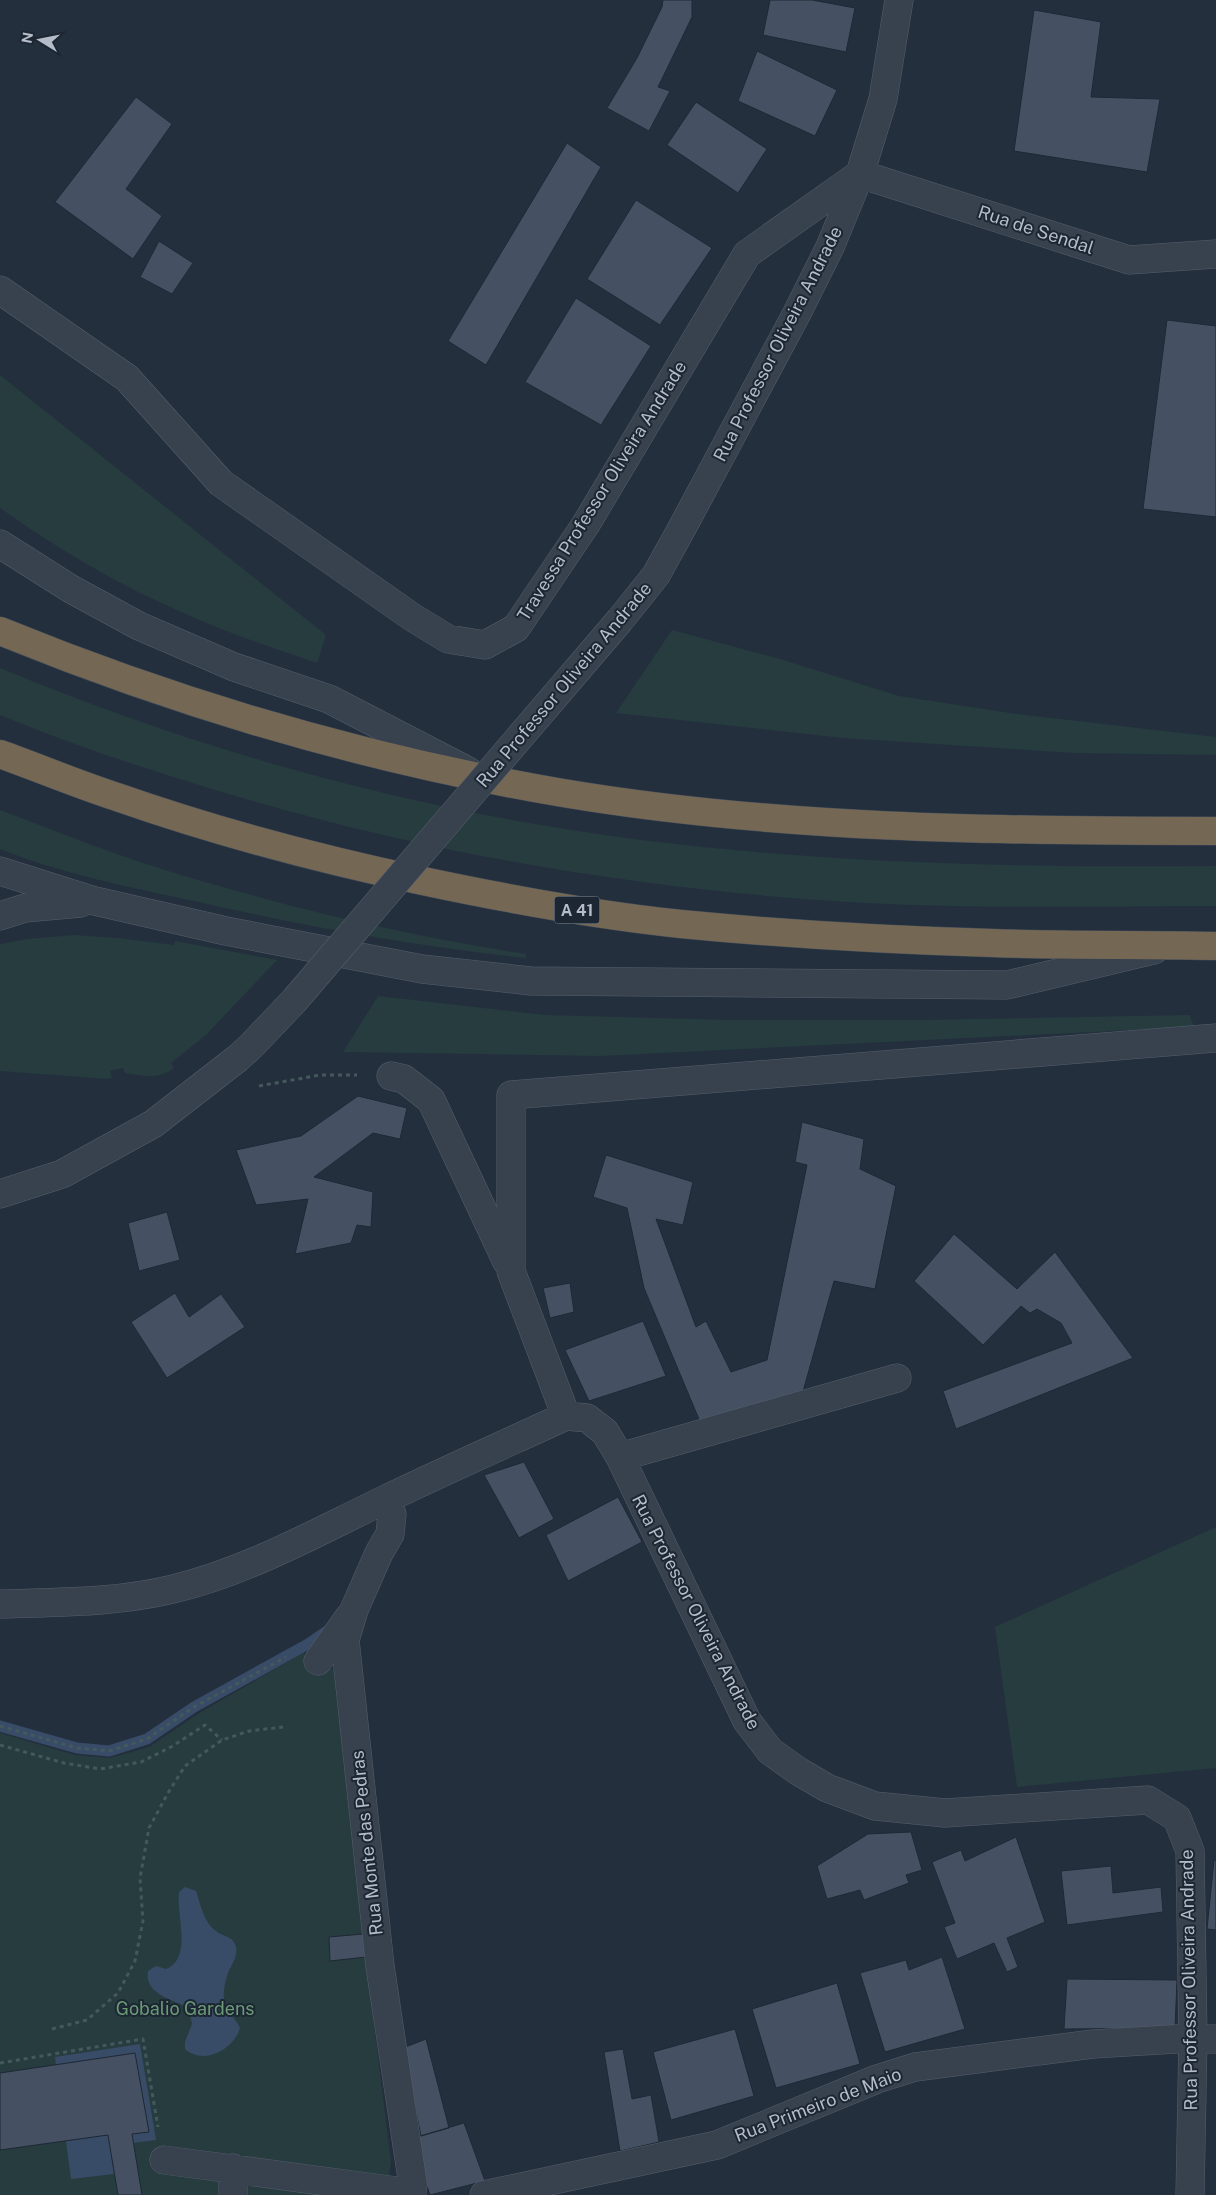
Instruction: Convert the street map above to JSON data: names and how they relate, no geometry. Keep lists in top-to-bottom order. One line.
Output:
{"streets":{"highway":["A 41"],"street":["Rua de Sendal","Rua Professor Oliveira Andrade","Travessa Professor Oliveira Andrade","Rua Monte das Pedras","Rua Primeiro de Maio"]},"crossings":[["Rua de Sendal","Rua Professor Oliveira Andrade"],["Rua de Sendal","Travessa Professor Oliveira Andrade"],["Rua Professor Oliveira Andrade","Travessa Professor Oliveira Andrade"],["Rua Professor Oliveira Andrade","Rua Primeiro de Maio"]],"parks":["Gobalio Gardens"],"north":"left"}
